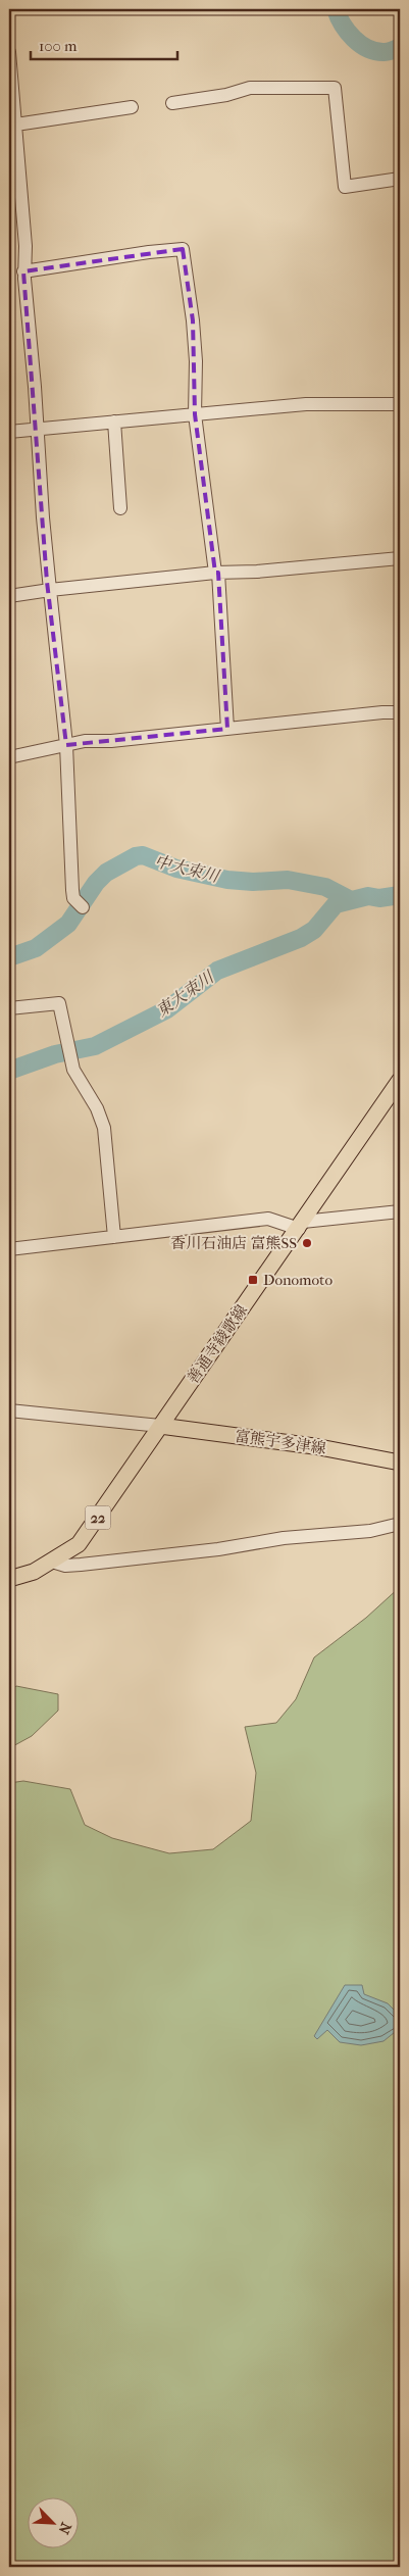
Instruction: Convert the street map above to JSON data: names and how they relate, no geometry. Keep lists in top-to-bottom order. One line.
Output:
{"streets":{"main road":["善通寺綾歌線","富熊宇多津線","22"]},"crossings":[["善通寺綾歌線","富熊宇多津線"]],"water":["中大束川","東大束川"],"places":{"other":["香川石油店 富熊SS"],"transit":["Donomoto"]},"scale_bar":"100 m","north":"bottom right"}
